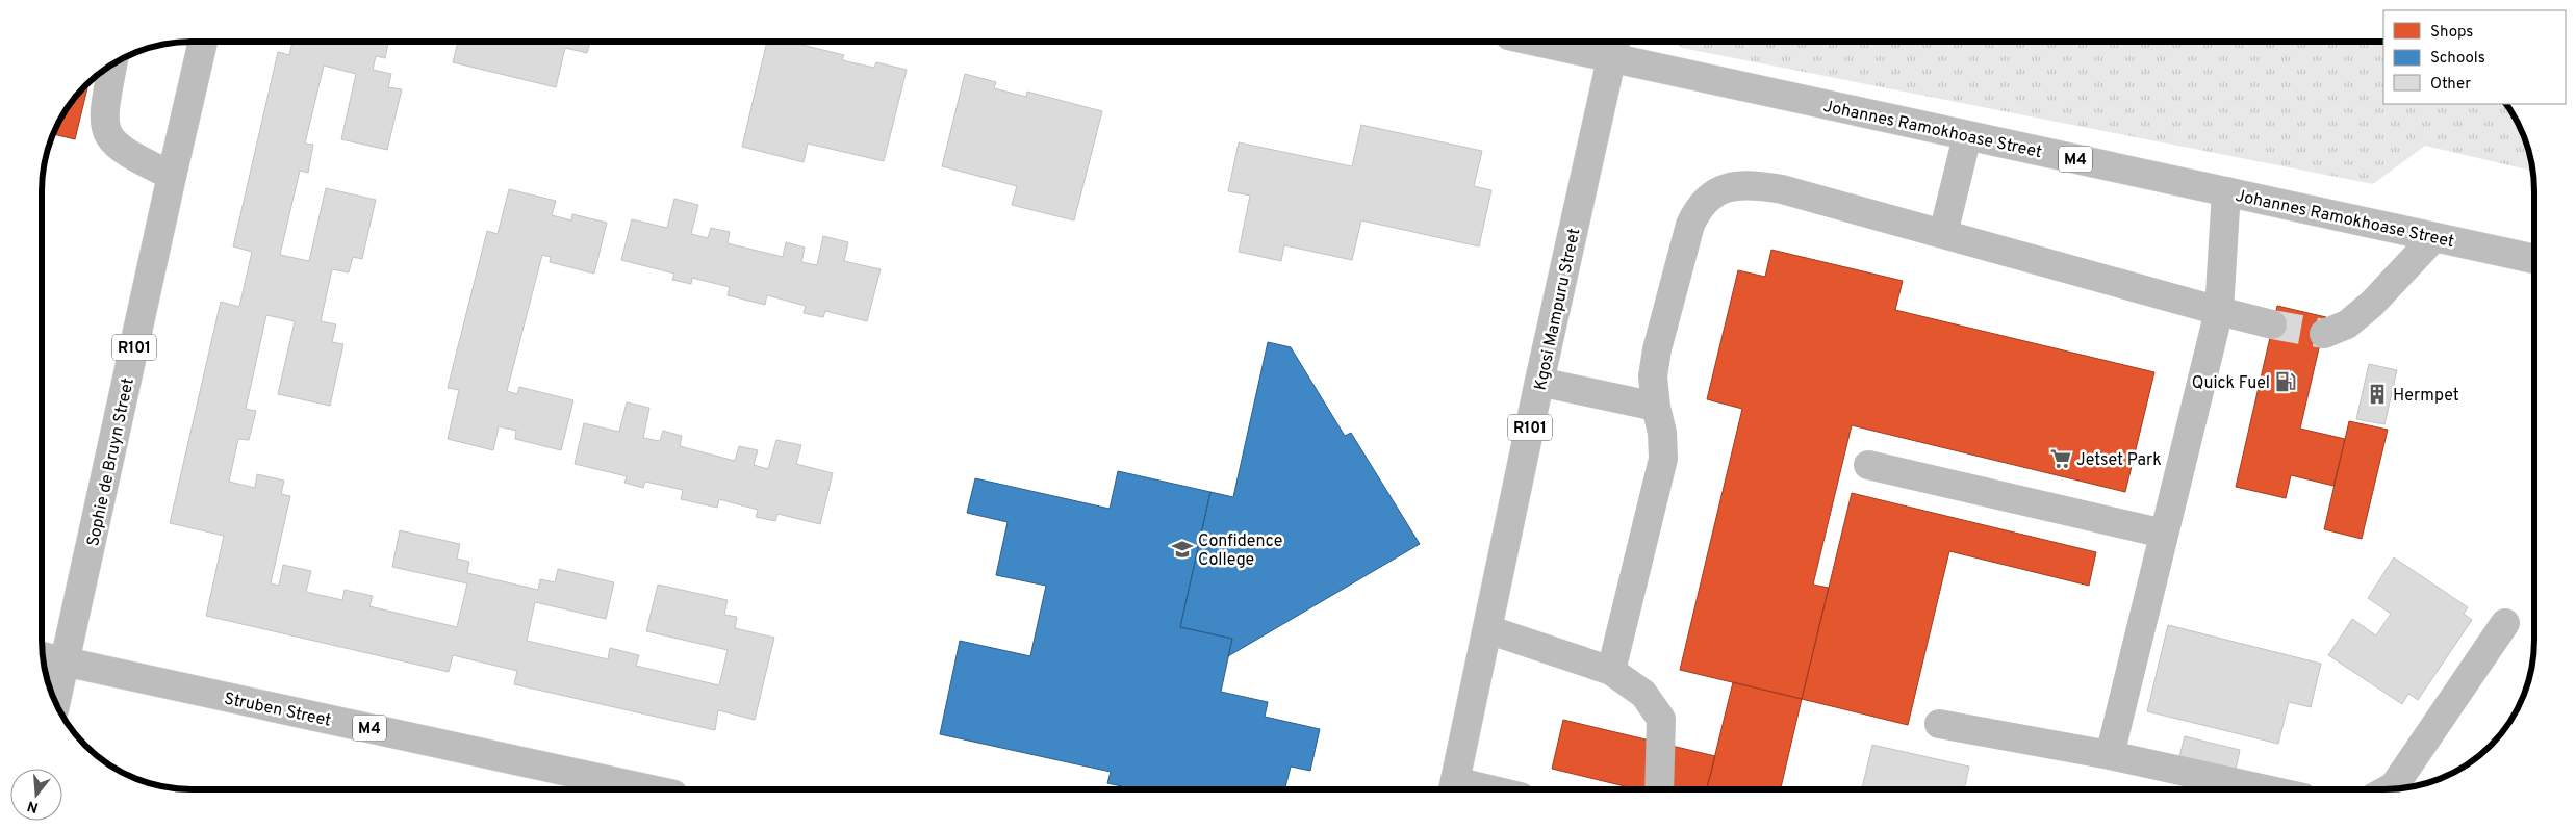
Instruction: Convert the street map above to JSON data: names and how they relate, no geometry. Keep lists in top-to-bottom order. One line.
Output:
{"streets":{"main road":["Johannes Ramokhoase Street","M4","Kgosi Mampuru Street","R101","Sophie de Bruyn Street","Struben Street"]},"crossings":[["Johannes Ramokhoase Street","Kgosi Mampuru Street"],["Sophie de Bruyn Street","Struben Street"]],"places":{"fuel station":["Quick Fuel"],"building":["Hermpet"],"supermarket":["Jetset Park"],"school or university":["Confidence College"]},"legend":["Shops","Schools","Other"],"north":"bottom"}
